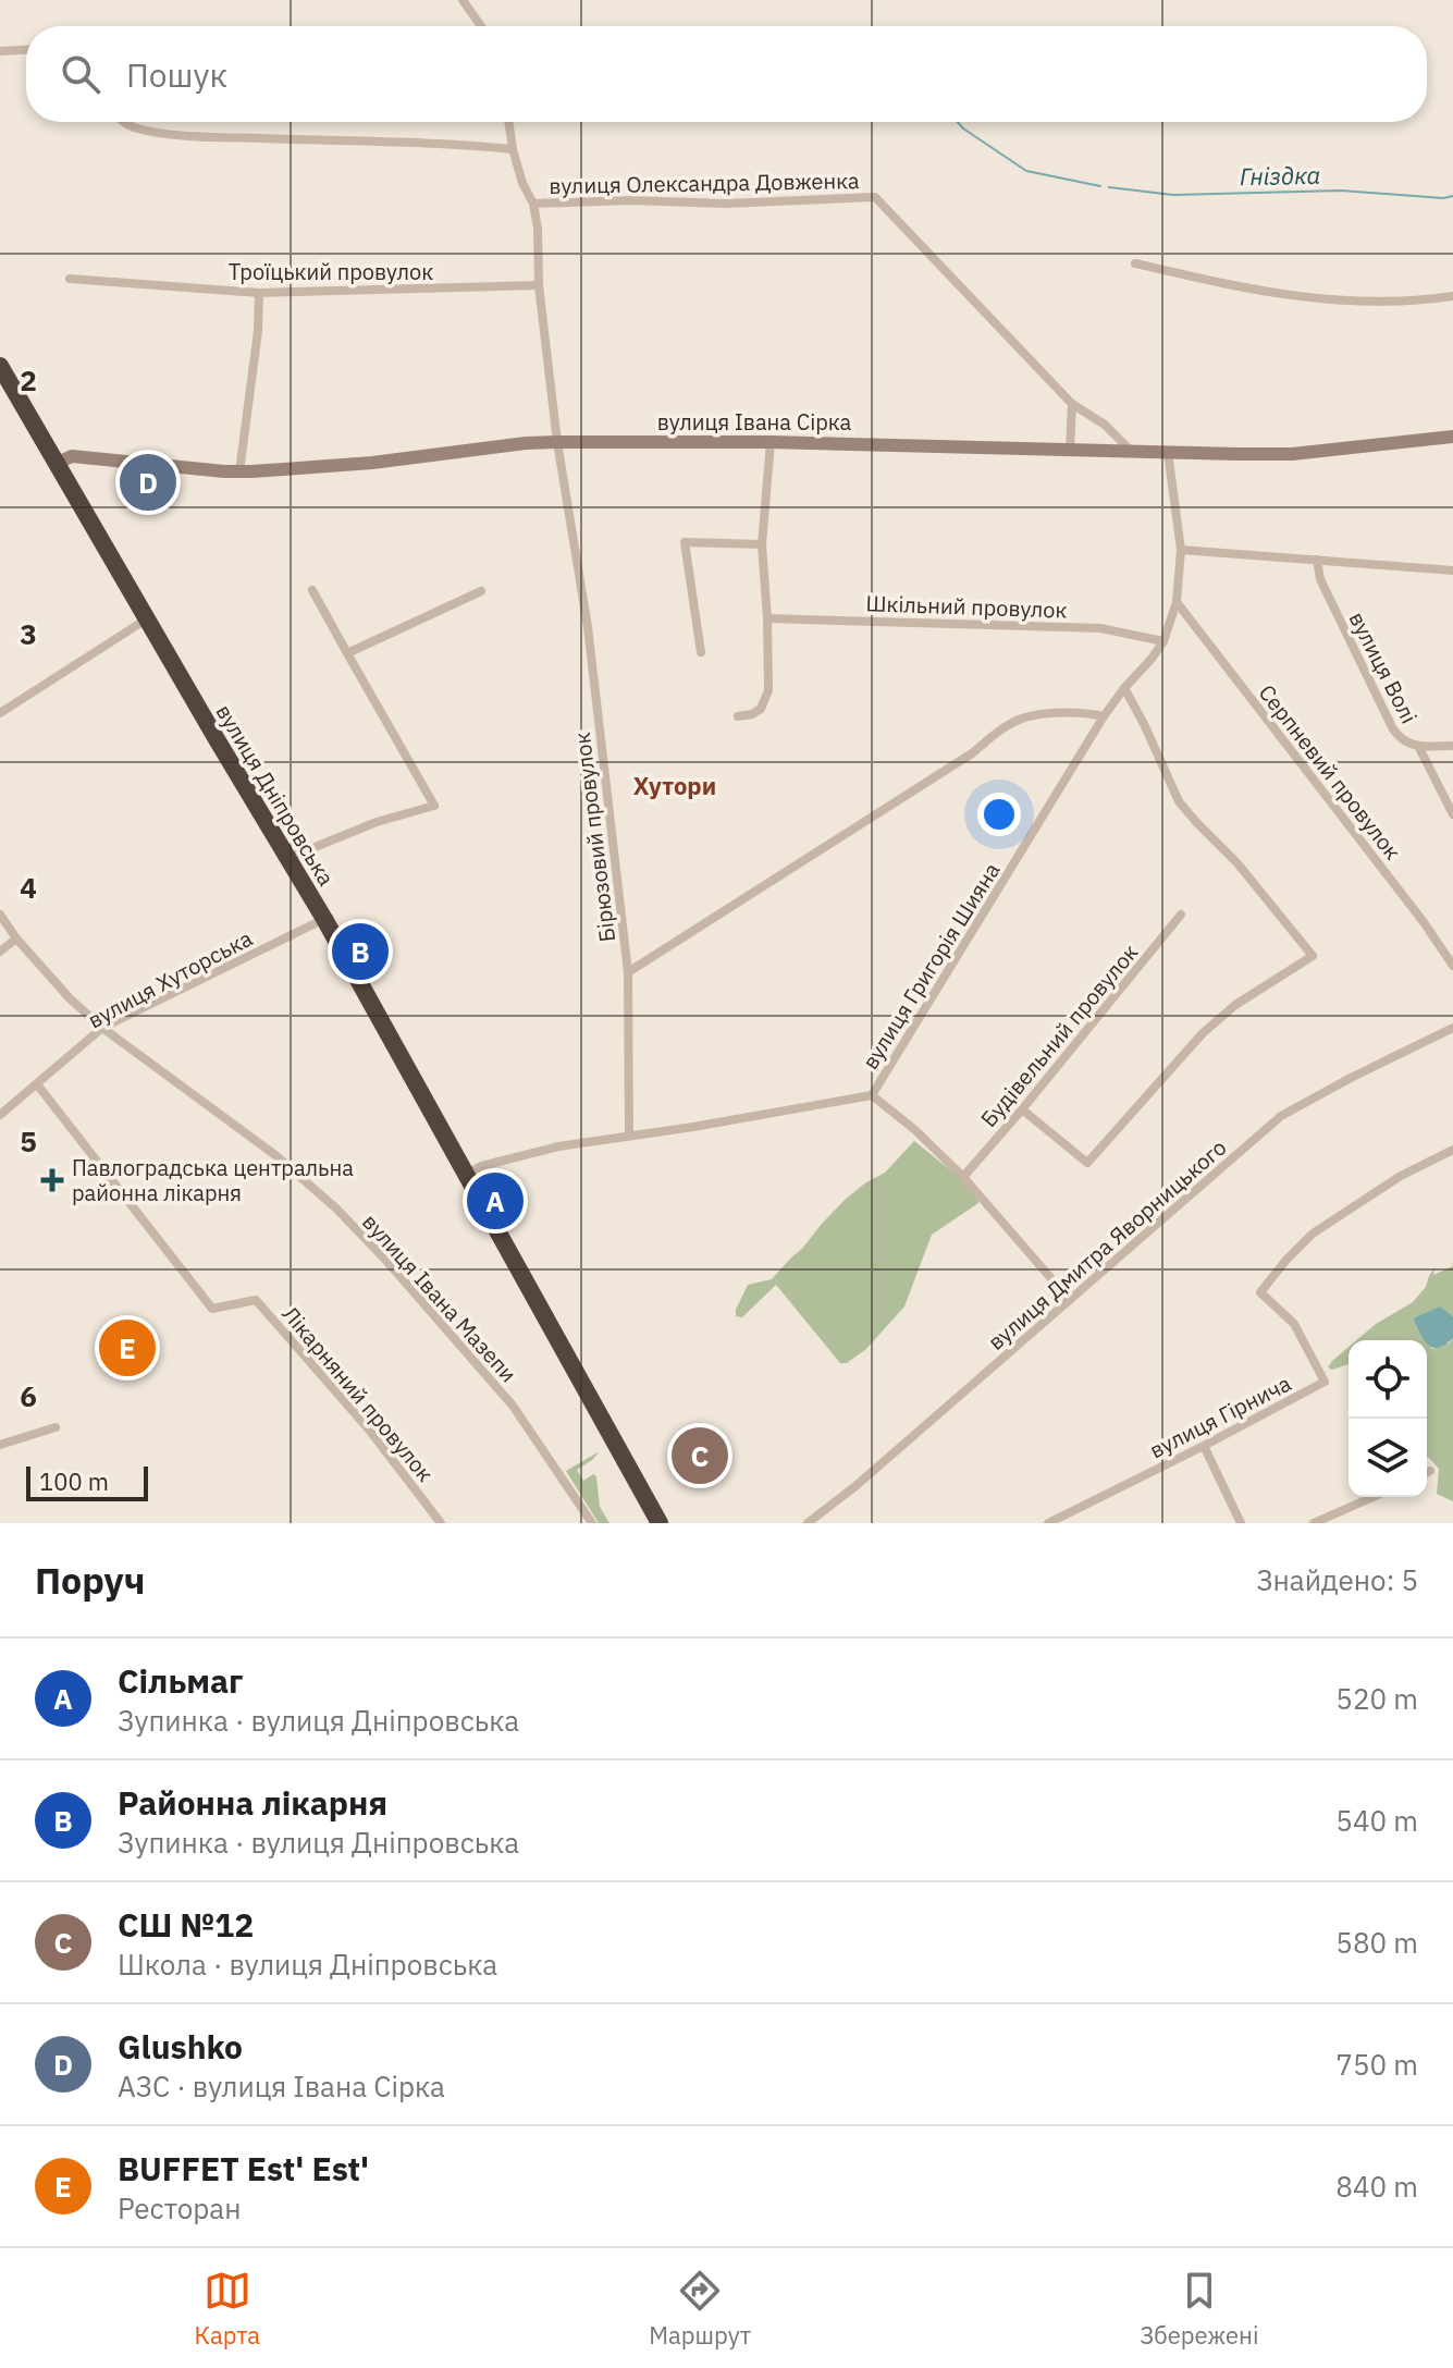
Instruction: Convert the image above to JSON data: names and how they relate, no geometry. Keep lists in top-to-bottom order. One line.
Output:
{"streets":{"highway":["вулиця Дніпровська"],"street":["вулиця Олександра Довженка","Троїцький провулок","вулиця Івана Сірка","Шкільний провулок","вулиця Волі","Серпневий провулок","Бірюзовий провулок","вулиця Григорія Шияна","вулиця Хуторська","Будівельний провулок","вулиця Дмитра Яворницького","вулиця Івана Мазепи","Лікарняний провулок","вулиця Гірнича"]},"crossings":[["вулиця Олександра Довженка","вулиця Івана Сірка"],["вулиця Олександра Довженка","Бірюзовий провулок"],["Троїцький провулок","Бірюзовий провулок"],["вулиця Івана Сірка","вулиця Дніпровська"],["вулиця Івана Сірка","Бірюзовий провулок"],["вулиця Івана Сірка","вулиця Григорія Шияна"],["Шкільний провулок","вулиця Григорія Шияна"],["Серпневий провулок","вулиця Григорія Шияна"],["вулиця Дніпровська","вулиця Григорія Шияна"],["вулиця Дніпровська","вулиця Хуторська"],["Бірюзовий провулок","вулиця Григорія Шияна"],["вулиця Хуторська","вулиця Івана Мазепи"],["вулиця Хуторська","Лікарняний провулок"]],"districts":["Хутори"],"water":["Гніздка"],"places":{"health":["Павлоградська центральна районна лікарня"]},"scale_bar":"100 m","page":{"search":"Пошук","pins":["D","B","A","E","C"],"scale":"100 m","heading":["Поруч","Знайдено: 5"],"list":[{"mark":"A","name":"Сільмаг","note":"Зупинка · вулиця Дніпровська","value":"520 m"},{"mark":"B","name":"Районна лікарня","note":"Зупинка · вулиця Дніпровська","value":"540 m"},{"mark":"C","name":"СШ №12","note":"Школа · вулиця Дніпровська","value":"580 m"},{"mark":"D","name":"Glushko","note":"АЗС · вулиця Івана Сірка","value":"750 m"},{"mark":"E","name":"BUFFET Est' Est'","note":"Ресторан","value":"840 m"}],"nav":["Карта","Маршрут","Збережені"]},"grid":{"rows":["2","3","4","5","6"]}}
